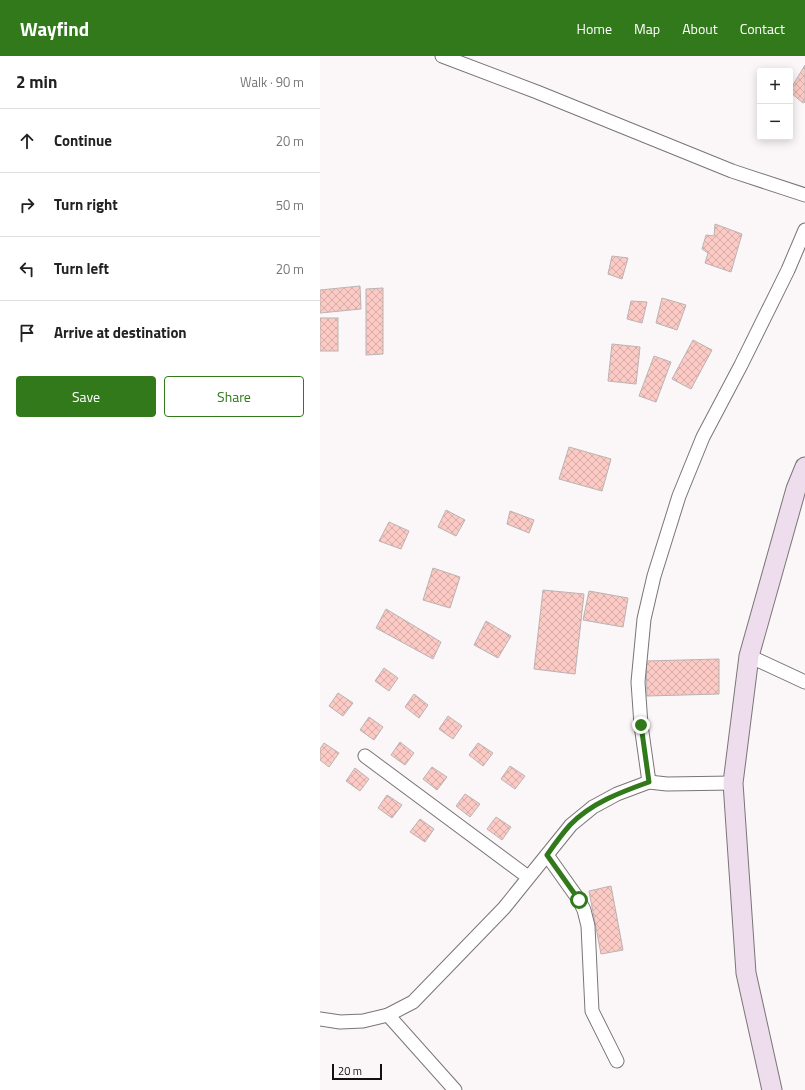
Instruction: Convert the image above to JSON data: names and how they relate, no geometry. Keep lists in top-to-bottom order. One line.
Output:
{"scale_bar":"20 m","page":{"header":"Wayfind","nav":["Home","Map","About","Contact"],"heading":["2 min","Walk · 90 m"],"map_buttons":["+","−"],"list":[["Continue","20 m"],["Turn right","50 m"],["Turn left","20 m"],"Arrive at destination"],"buttons":["Save","Share"],"scale":"20 m"}}
